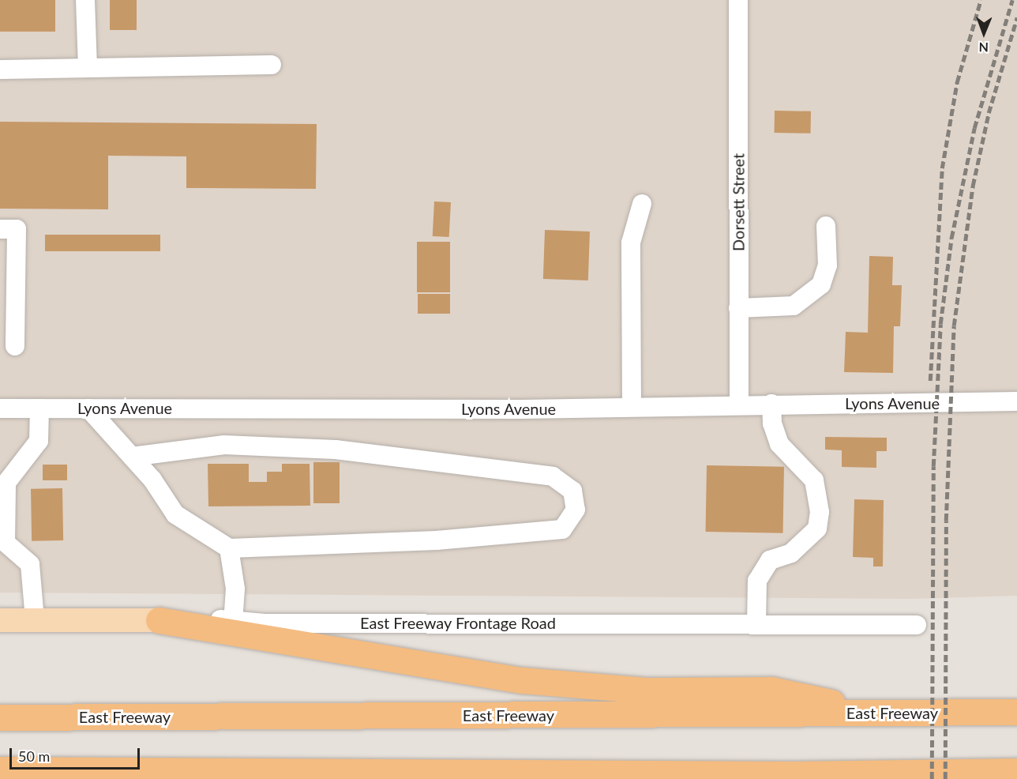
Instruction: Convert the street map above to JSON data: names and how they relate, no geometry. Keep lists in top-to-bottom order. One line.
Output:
{"streets":{"highway":["East Freeway"],"main road":["East Freeway Frontage Road"],"street":["Dorsett Street","Lyons Avenue"]},"crossings":[["Dorsett Street","Lyons Avenue"]],"scale_bar":"50 m","north":"bottom"}
